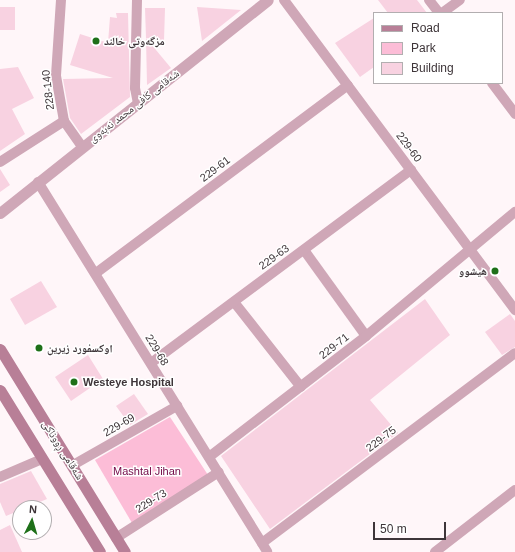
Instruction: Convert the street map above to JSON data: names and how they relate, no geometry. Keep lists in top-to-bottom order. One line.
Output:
{"streets":{"main road":["شەقامی ڕووناکی"],"street":["228-140","شەقامی کافی محمد نەبەوی","229-60","229-61","229-63","229-71","229-68","229-69","229-75","229-73"]},"crossings":[["228-140","شەقامی کافی محمد نەبەوی"],["شەقامی کافی محمد نەبەوی","229-68"],["229-60","229-61"],["229-60","229-63"],["229-60","229-71"],["229-61","229-68"],["229-63","229-68"],["229-71","229-68"],["229-68","229-69"],["229-68","229-75"],["229-68","229-73"],["229-69","شەقامی ڕووناکی"],["شەقامی ڕووناکی","229-73"]],"parks":["Mashtal Jihan"],"places":["مزگەوتی خالند","هيشوو","اوكسفورد زيرين","Westeye Hospital"],"legend":["Road","Park","Building"],"scale_bar":"50 m","north":"top"}
